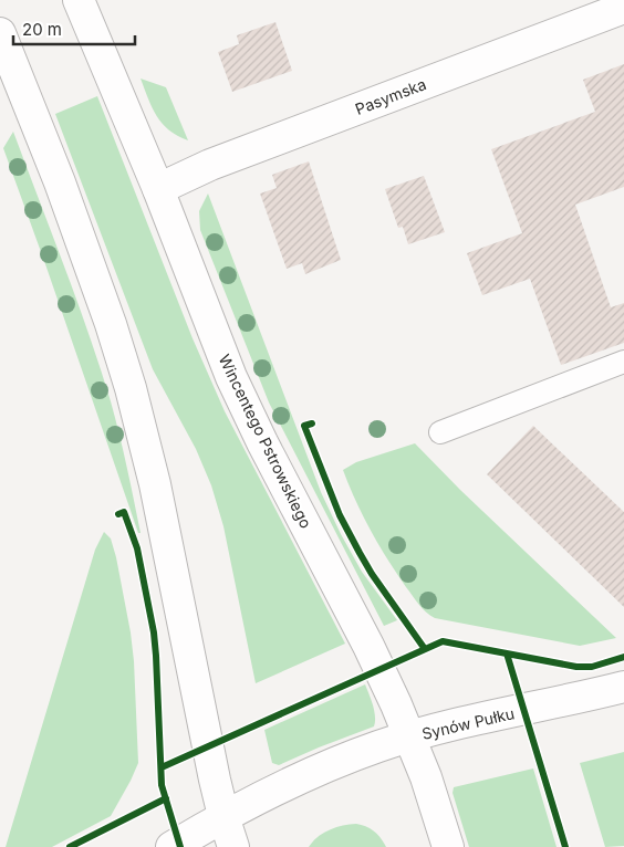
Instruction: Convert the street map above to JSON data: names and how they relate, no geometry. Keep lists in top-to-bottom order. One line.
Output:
{"streets":{"main road":["Pasymska","Wincentego Pstrowskiego","Synów Pułku"]},"crossings":[["Pasymska","Wincentego Pstrowskiego"],["Wincentego Pstrowskiego","Synów Pułku"]],"scale_bar":"20 m"}
